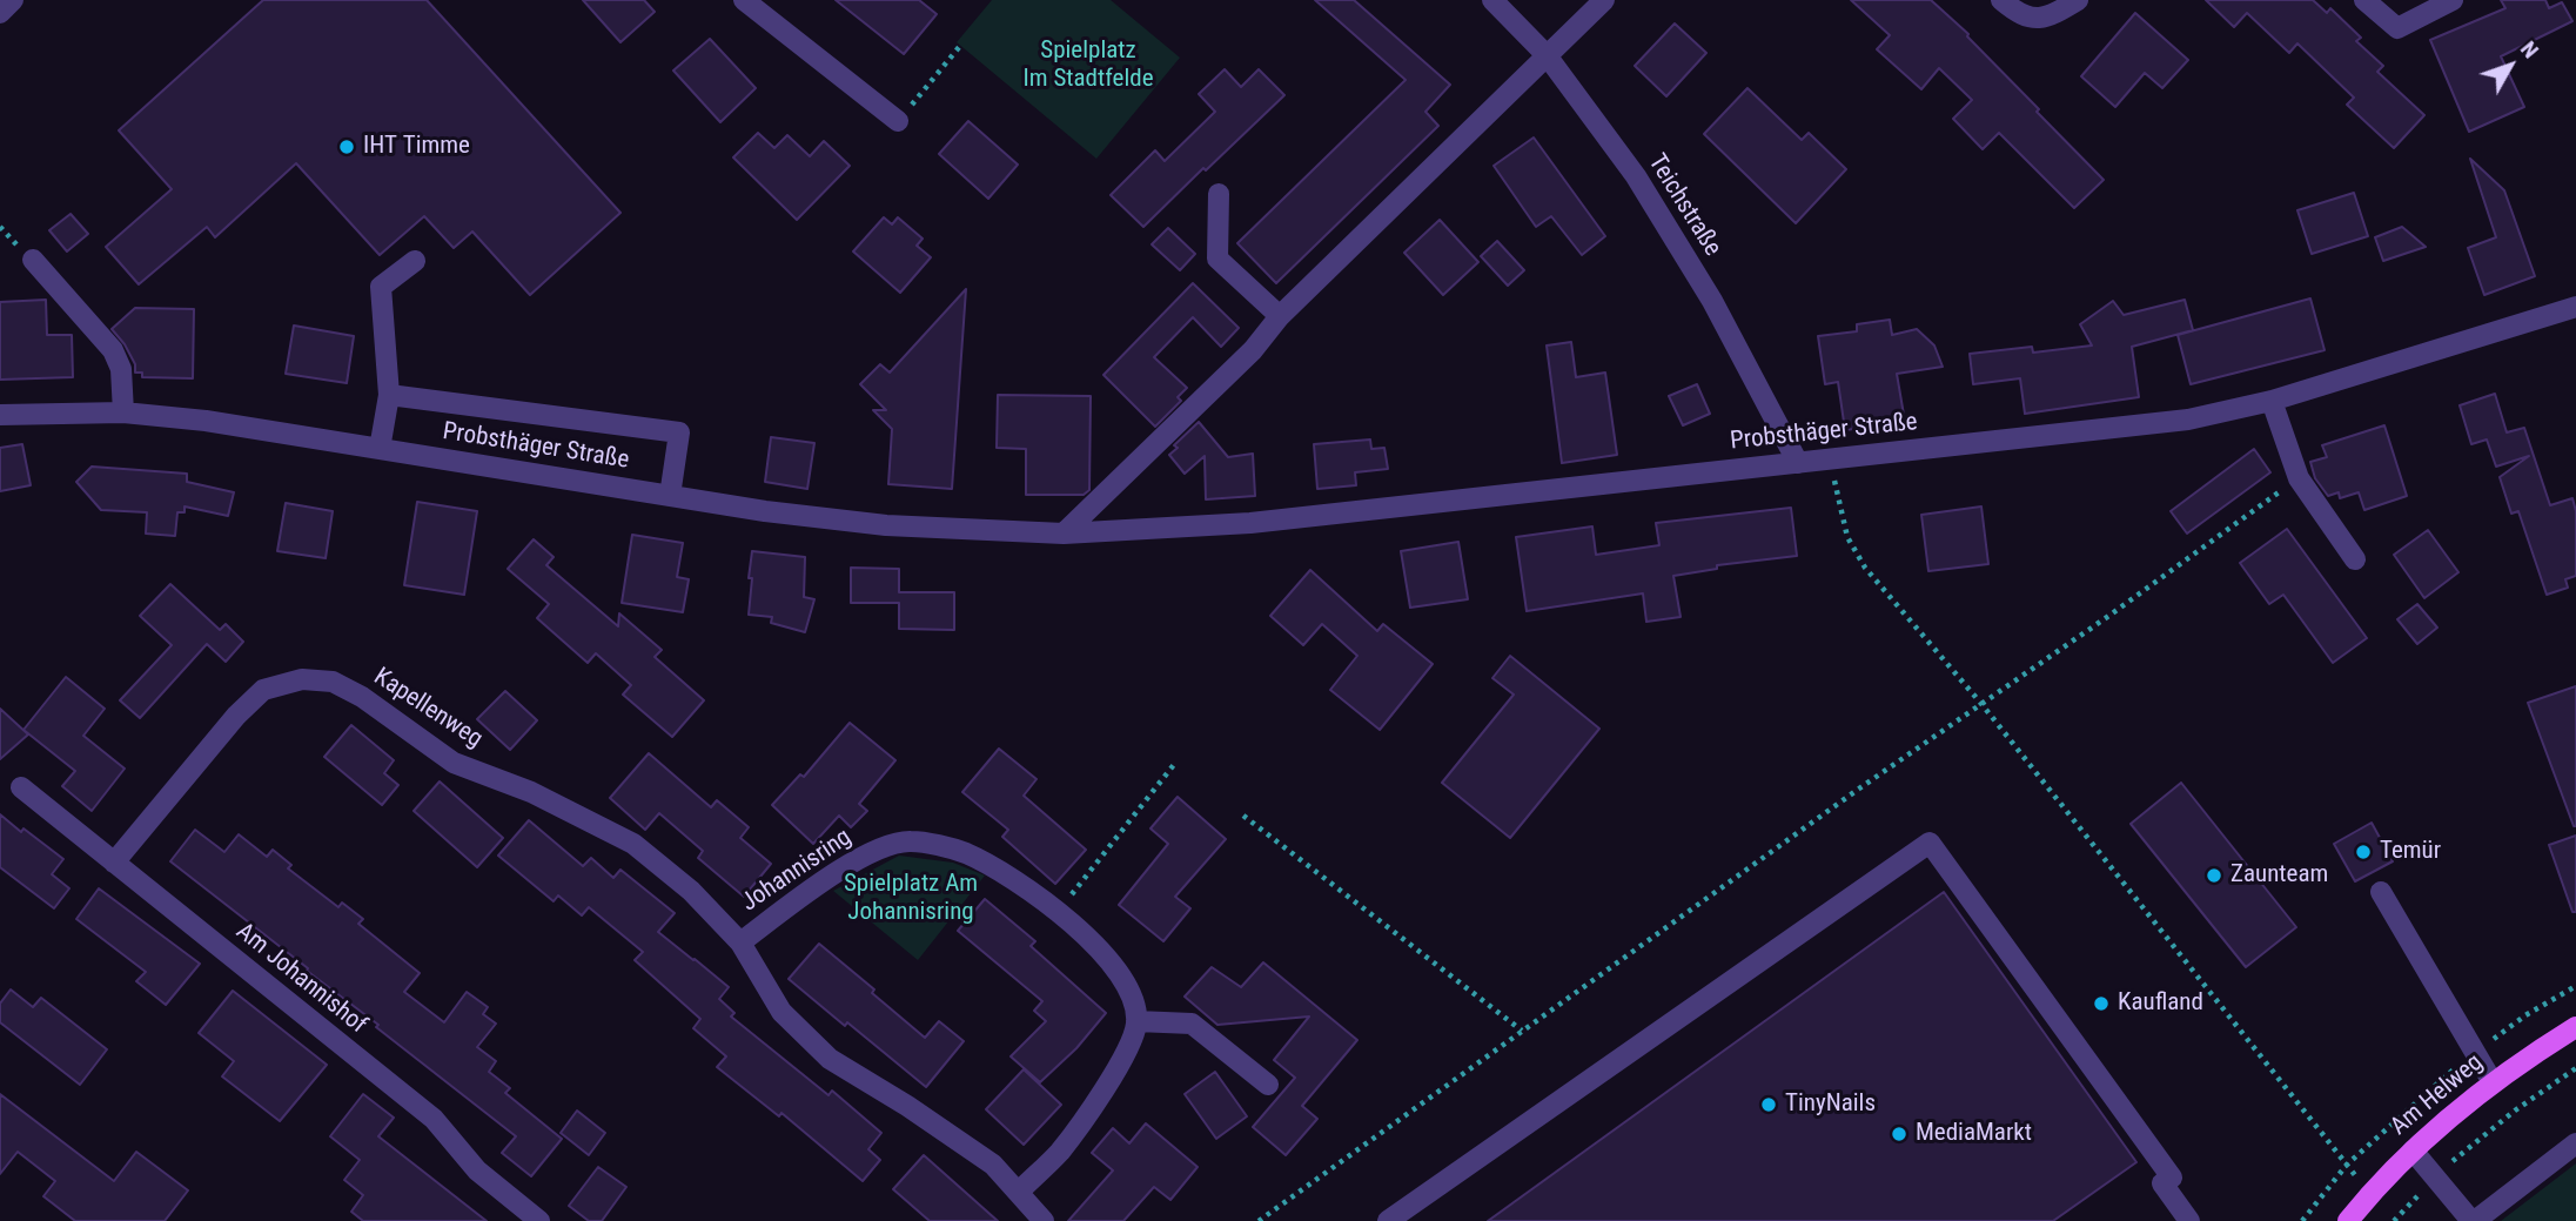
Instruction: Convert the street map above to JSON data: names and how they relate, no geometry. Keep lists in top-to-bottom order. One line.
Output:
{"streets":{"main road":["Am Helweg"],"street":["Teichstraße","Probsthäger Straße","Kapellenweg","Johannisring","Am Johannishof"]},"crossings":[["Teichstraße","Probsthäger Straße"],["Kapellenweg","Johannisring"],["Kapellenweg","Am Johannishof"]],"parks":["Spielplatz Im Stadtfelde","Spielplatz Am Johannisring"],"places":["IHT Timme","Temür","Zaunteam","Kaufland","TinyNails","MediaMarkt"],"north":"top right"}
